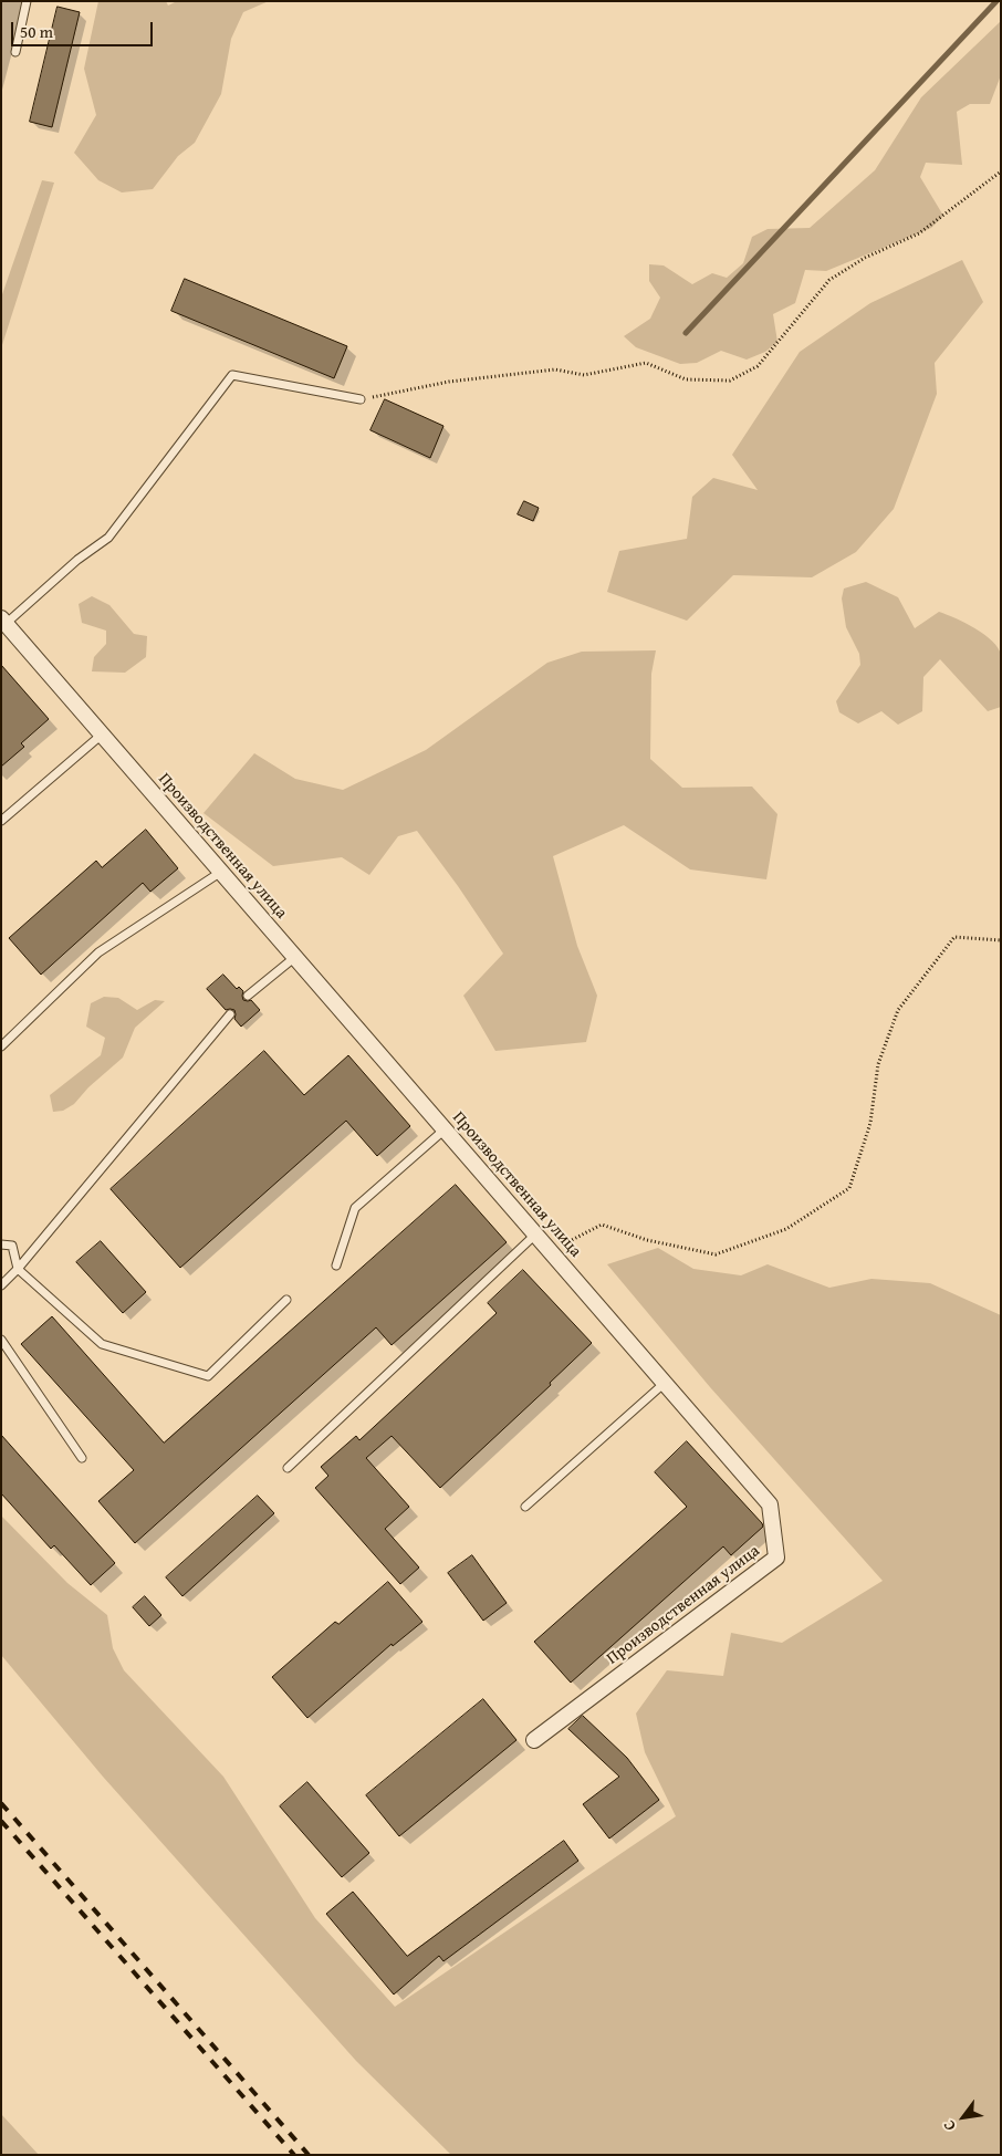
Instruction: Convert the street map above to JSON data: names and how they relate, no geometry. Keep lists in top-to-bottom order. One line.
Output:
{"streets":{"street":["Производственная улица"]},"scale_bar":"50 m","north":"bottom left"}
